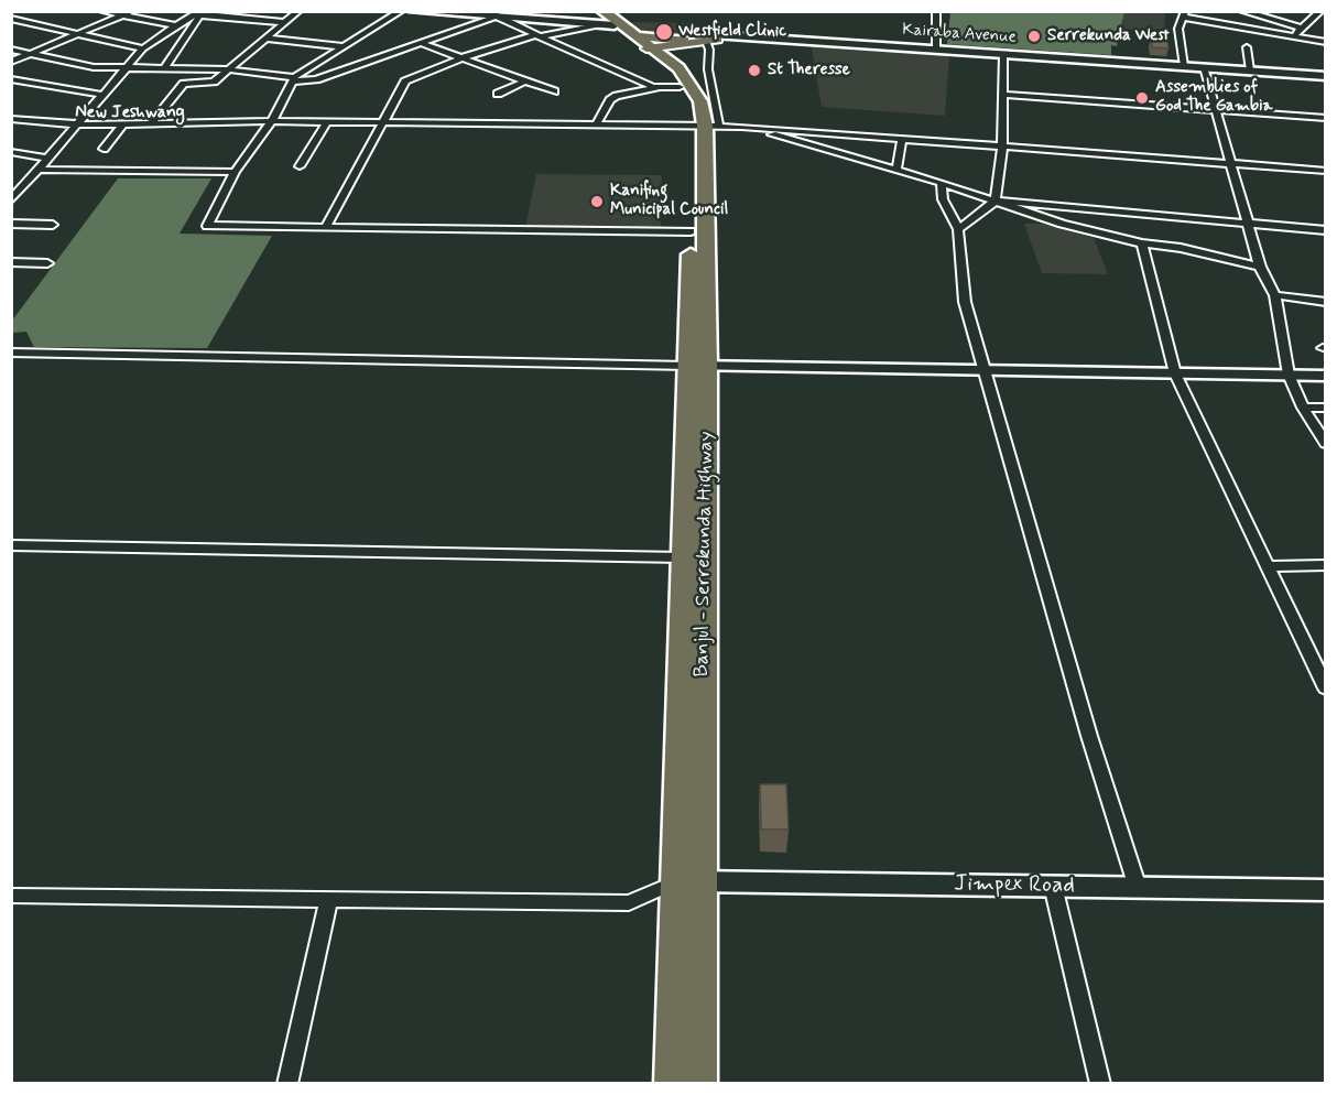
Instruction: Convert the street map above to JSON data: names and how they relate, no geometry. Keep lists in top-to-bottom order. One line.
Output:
{"streets":{"highway":["Banjul - Serrekunda Highway"],"main road":["Kairaba Avenue"],"street":["Jimpex Road"]},"crossings":[["Banjul - Serrekunda Highway","Jimpex Road"]],"districts":["New Jeshwang"],"places":["Westfield Clinic","Serrekunda West","St Theresse","Assemblies of God The Gambia","Kanifing Municipal Council"]}
